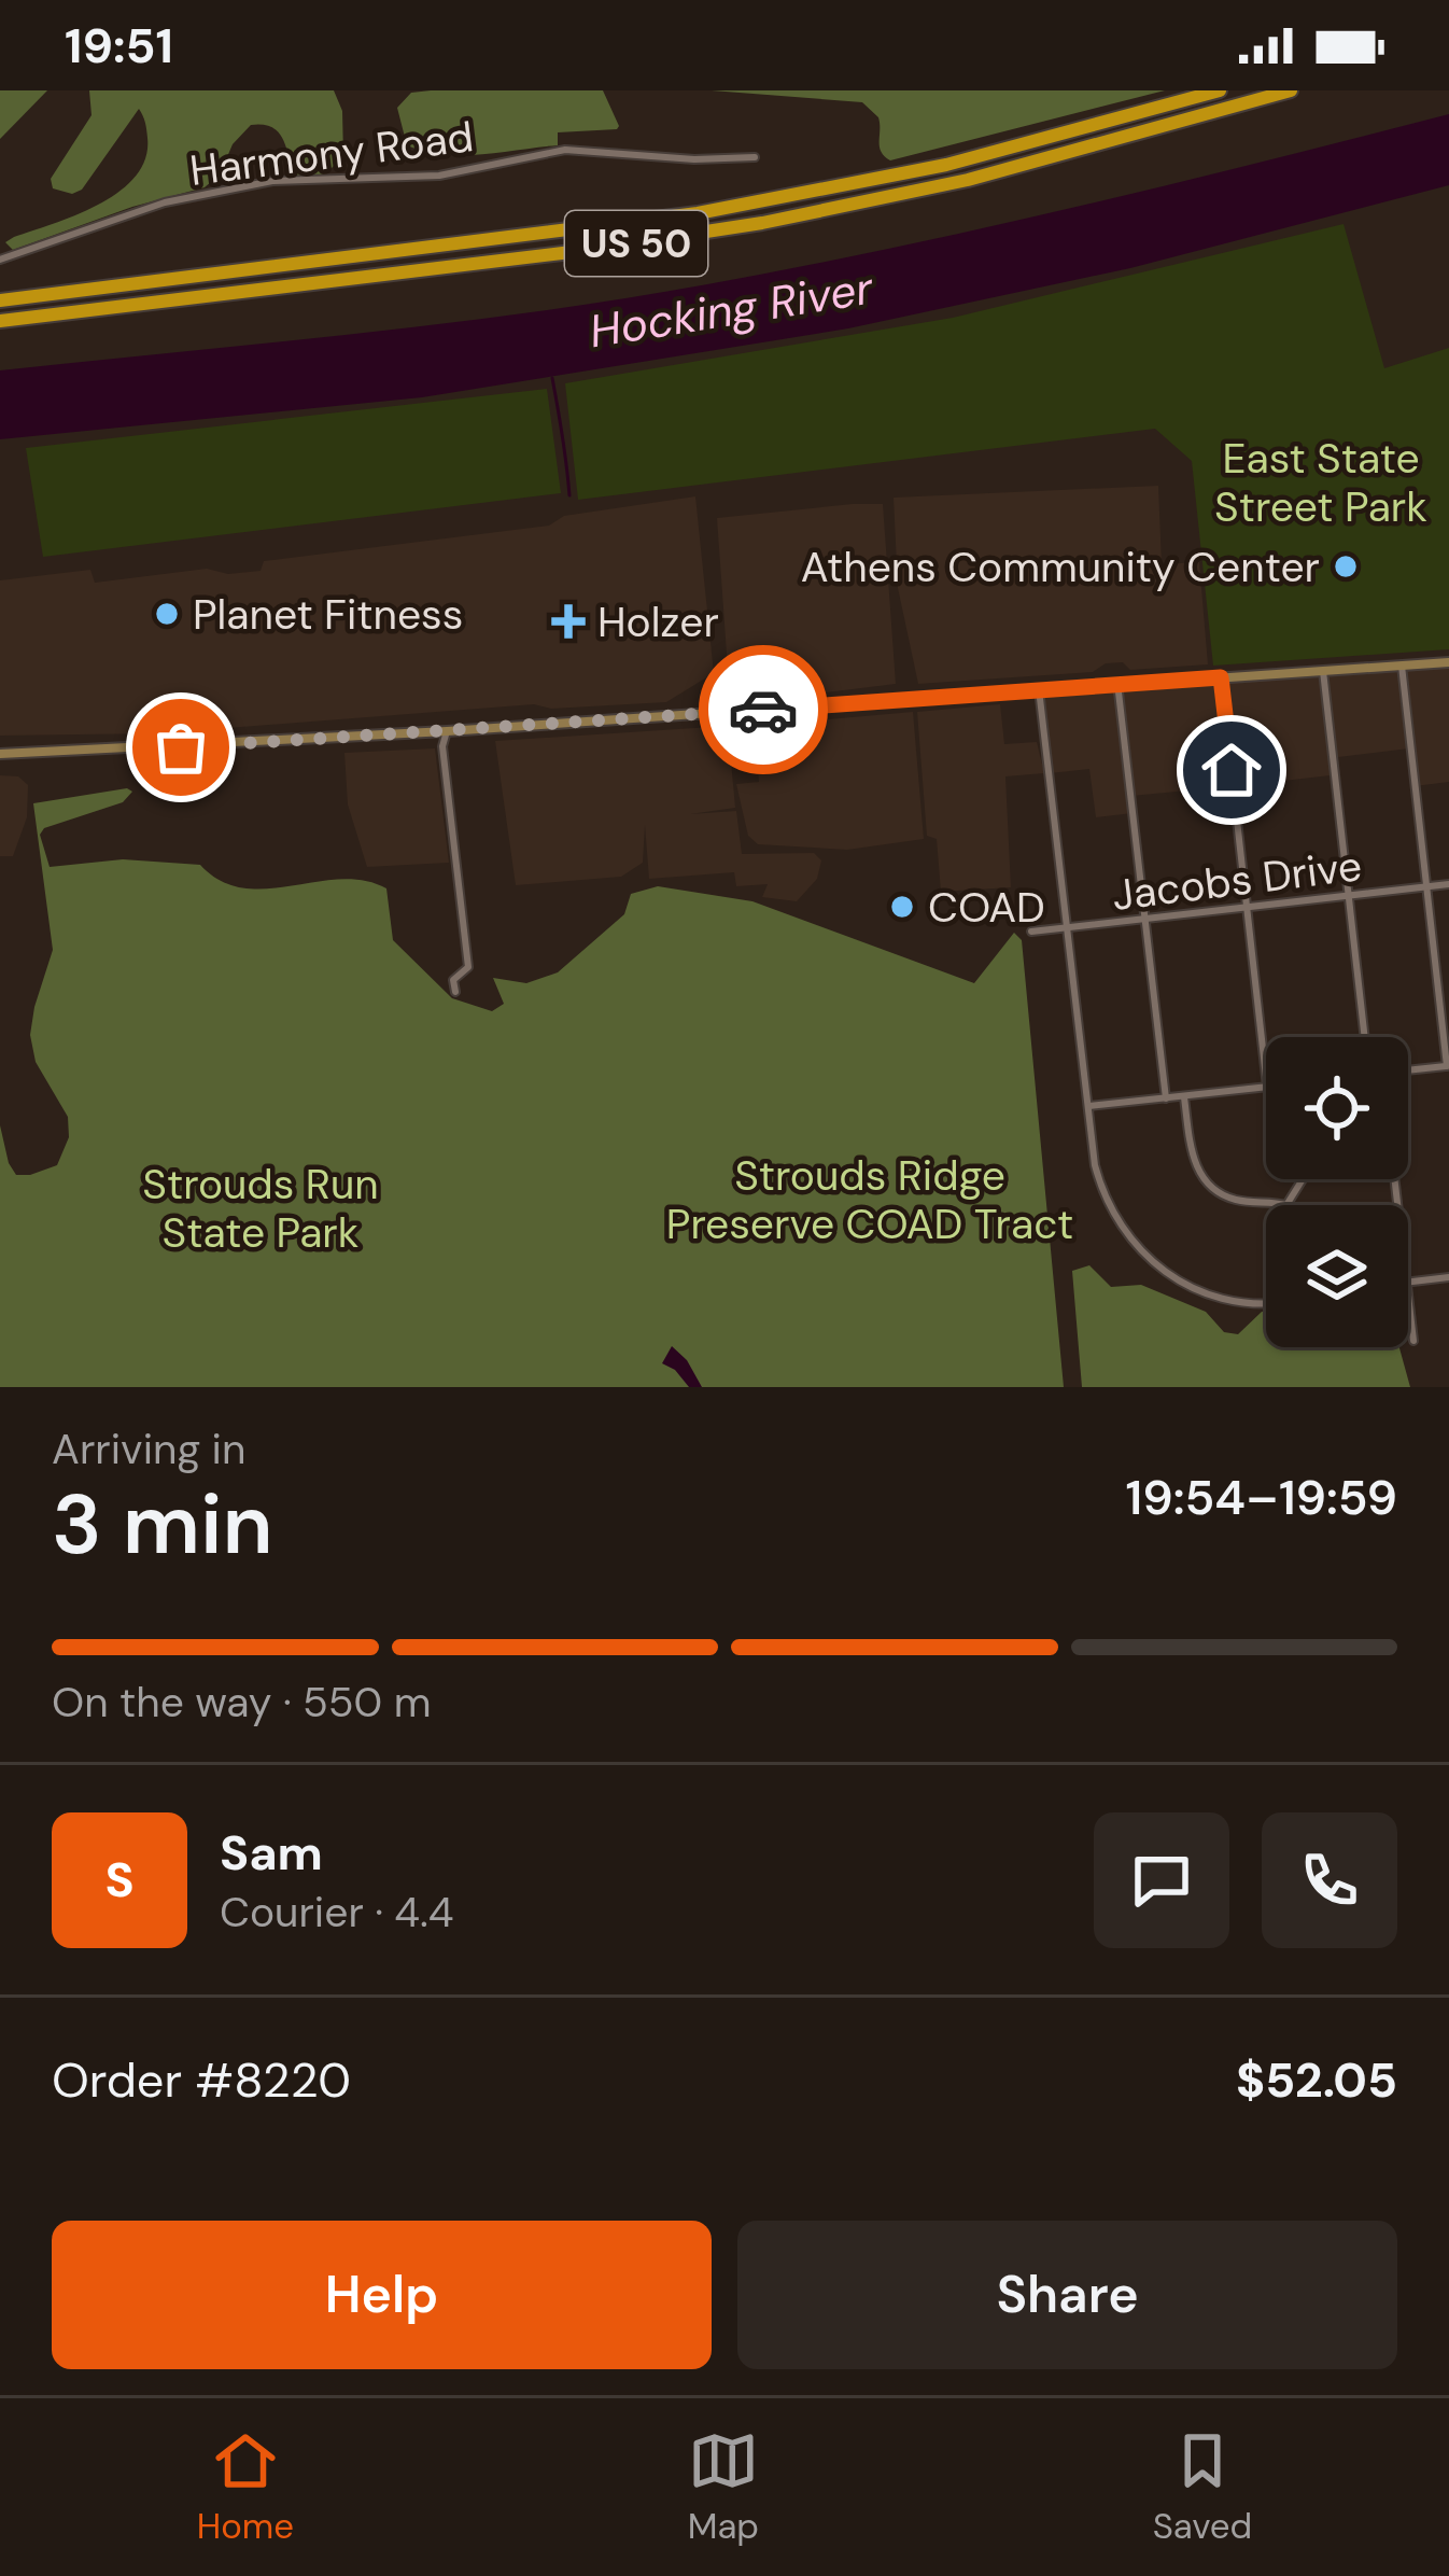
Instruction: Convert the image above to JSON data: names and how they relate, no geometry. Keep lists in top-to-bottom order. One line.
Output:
{"streets":{"highway":["US 50"],"street":["Harmony Road","Jacobs Drive"]},"water":["Hocking River"],"parks":["East State Street Park","Strouds Ridge Preserve COAD Tract","Strouds Run State Park"],"places":{"other":["Athens Community Center","Planet Fitness","COAD"],"health":["Holzer"]},"page":{"status":"19:51","heading":["3 min","Arriving in","19:54–19:59"],"panel":["Sam","Courier · 4.4","Order #8220","$52.05"],"bar":"On the way · 550 m","round":"S","buttons":["Help","Share"],"tabs":["Home","Map","Saved"]}}
